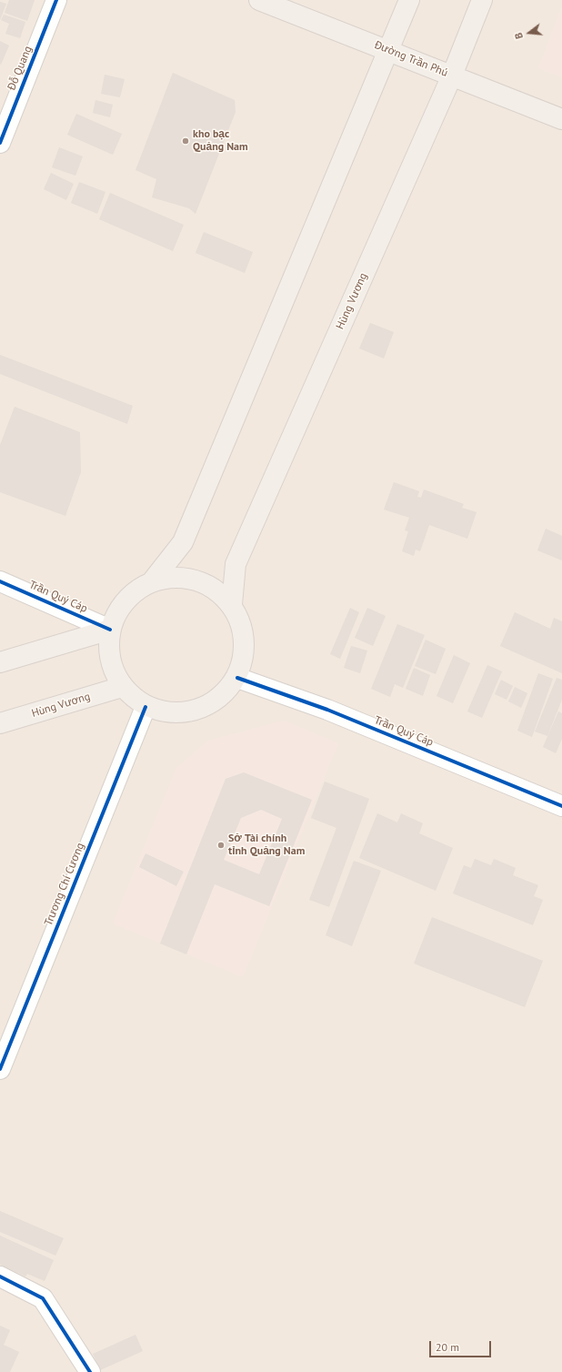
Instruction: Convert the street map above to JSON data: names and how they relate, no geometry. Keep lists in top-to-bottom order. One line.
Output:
{"streets":{"main road":["Đường Trần Phú","Hùng Vương"],"street":["Đỗ Quang","Trần Quý Cáp","Trương Chí Cương"]},"crossings":[["Đường Trần Phú","Hùng Vương"]],"places":["kho bạc Quảng Nam","Sở Tài chính tỉnh Quảng Nam"],"scale_bar":"20 m","north":"left"}
